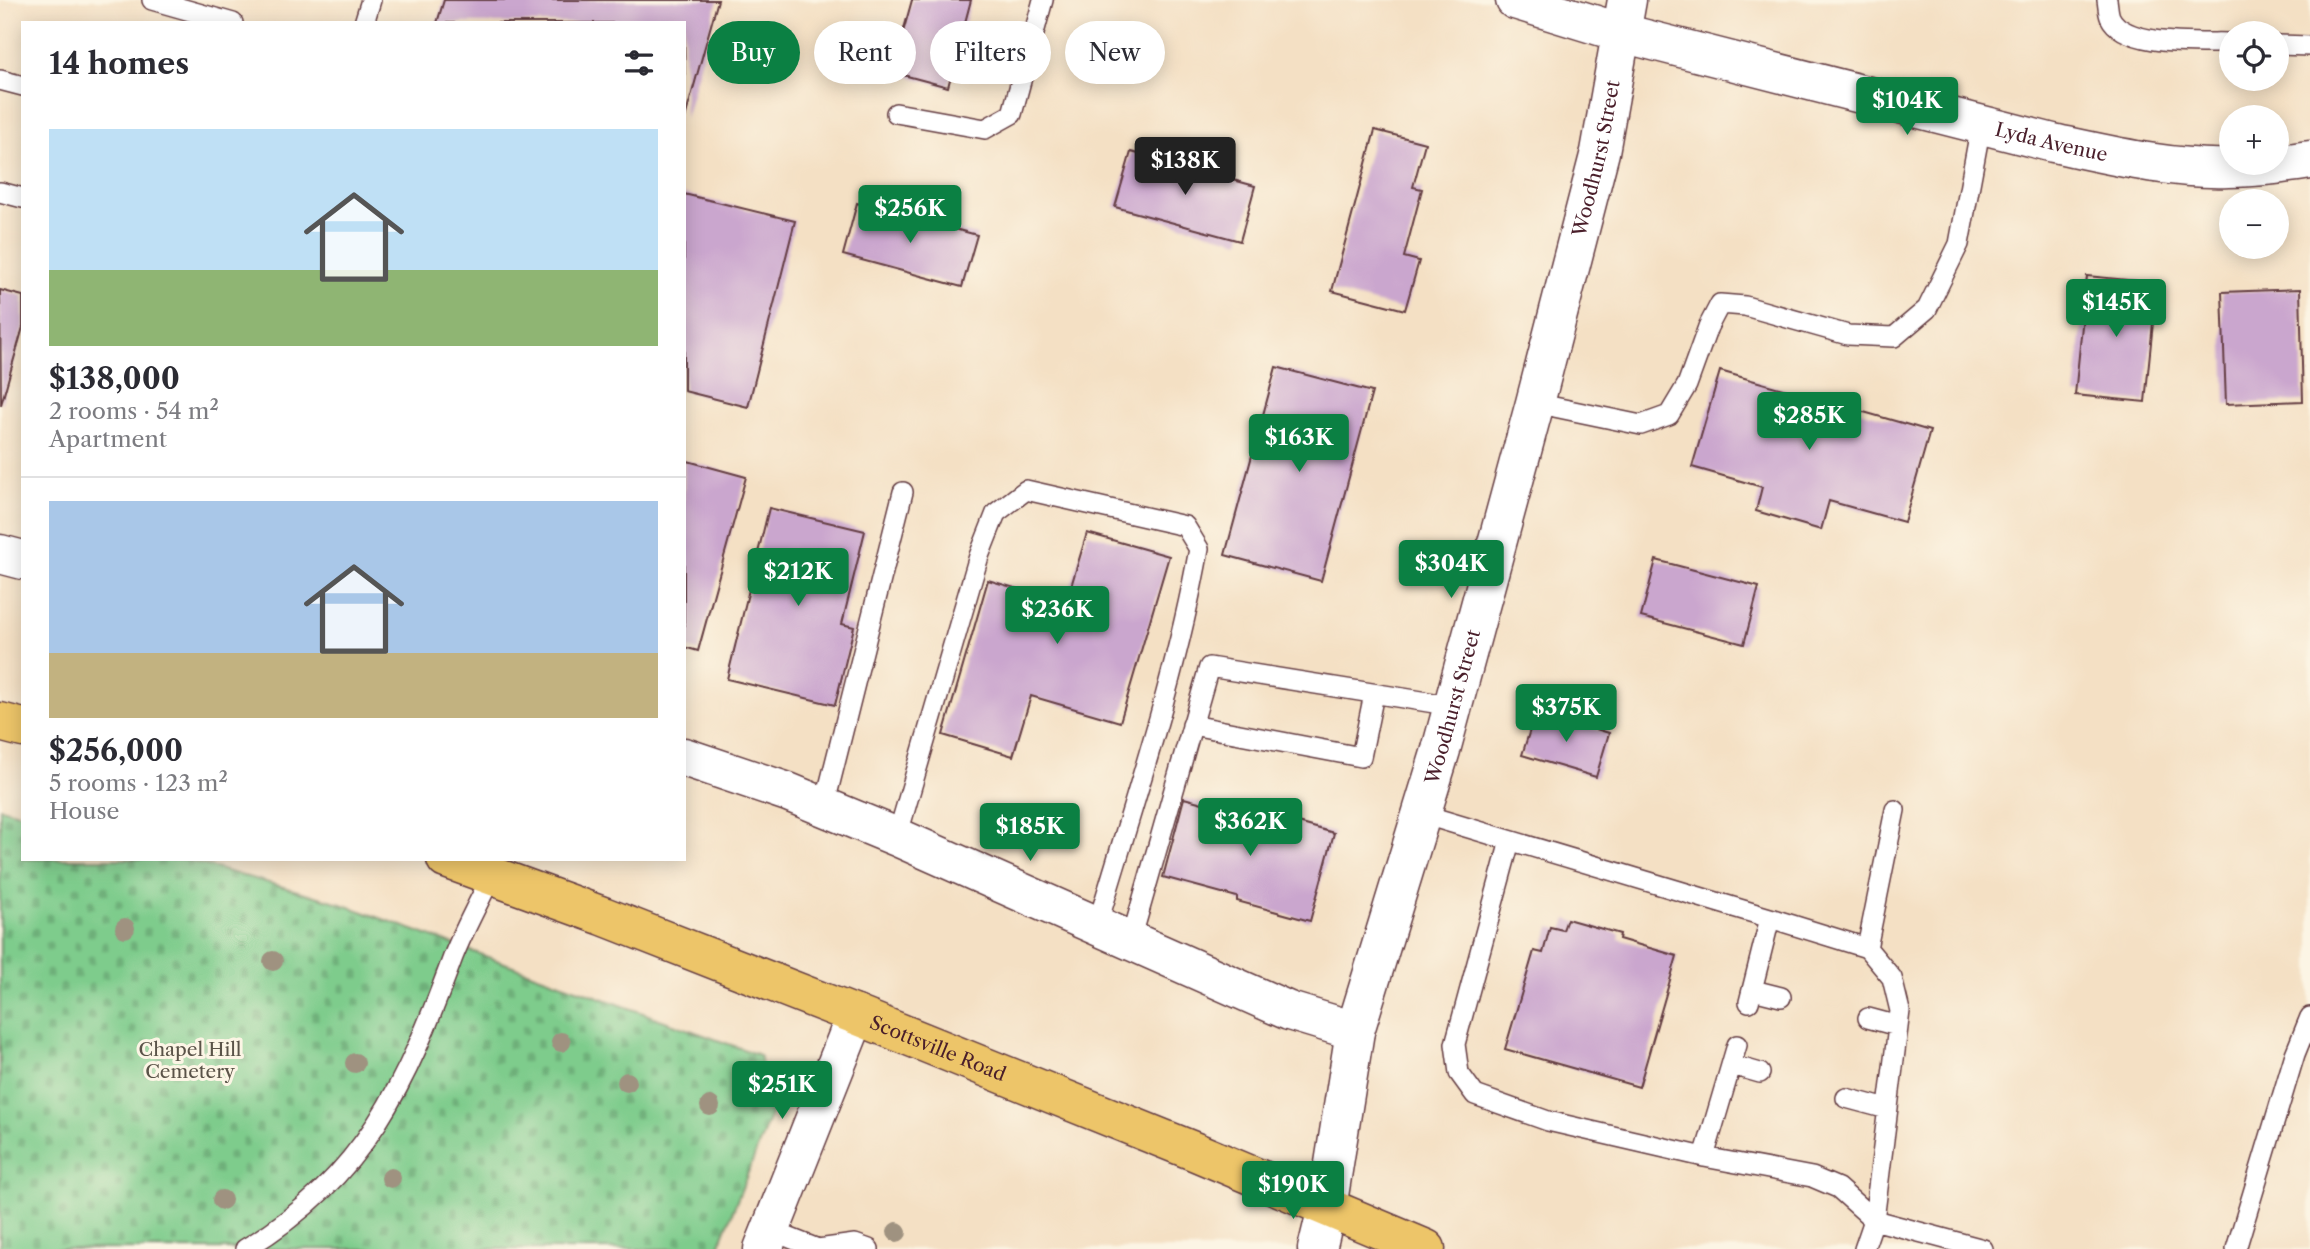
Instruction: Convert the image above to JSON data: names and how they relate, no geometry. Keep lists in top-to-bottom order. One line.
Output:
{"streets":{"main road":["Scottsville Road"],"street":["Lyda Avenue","Woodhurst Street"]},"crossings":[["Lyda Avenue","Woodhurst Street"],["Woodhurst Street","Scottsville Road"]],"parks":["Chapel Hill Cemetery"],"page":{"map_buttons":["+","−"],"chip":["Buy","Rent","Filters","New"],"heading":"14 homes","price":["$104K","$138K","$256K","$145K","$285K","$163K","$304K","$212K","$236K","$375K","$362K","$185K","$251K","$190K"],"list":[{"name":"$138,000","note":"2 rooms · 54 m² · Apartment"},{"name":"$256,000","note":"5 rooms · 123 m² · House"}]}}
